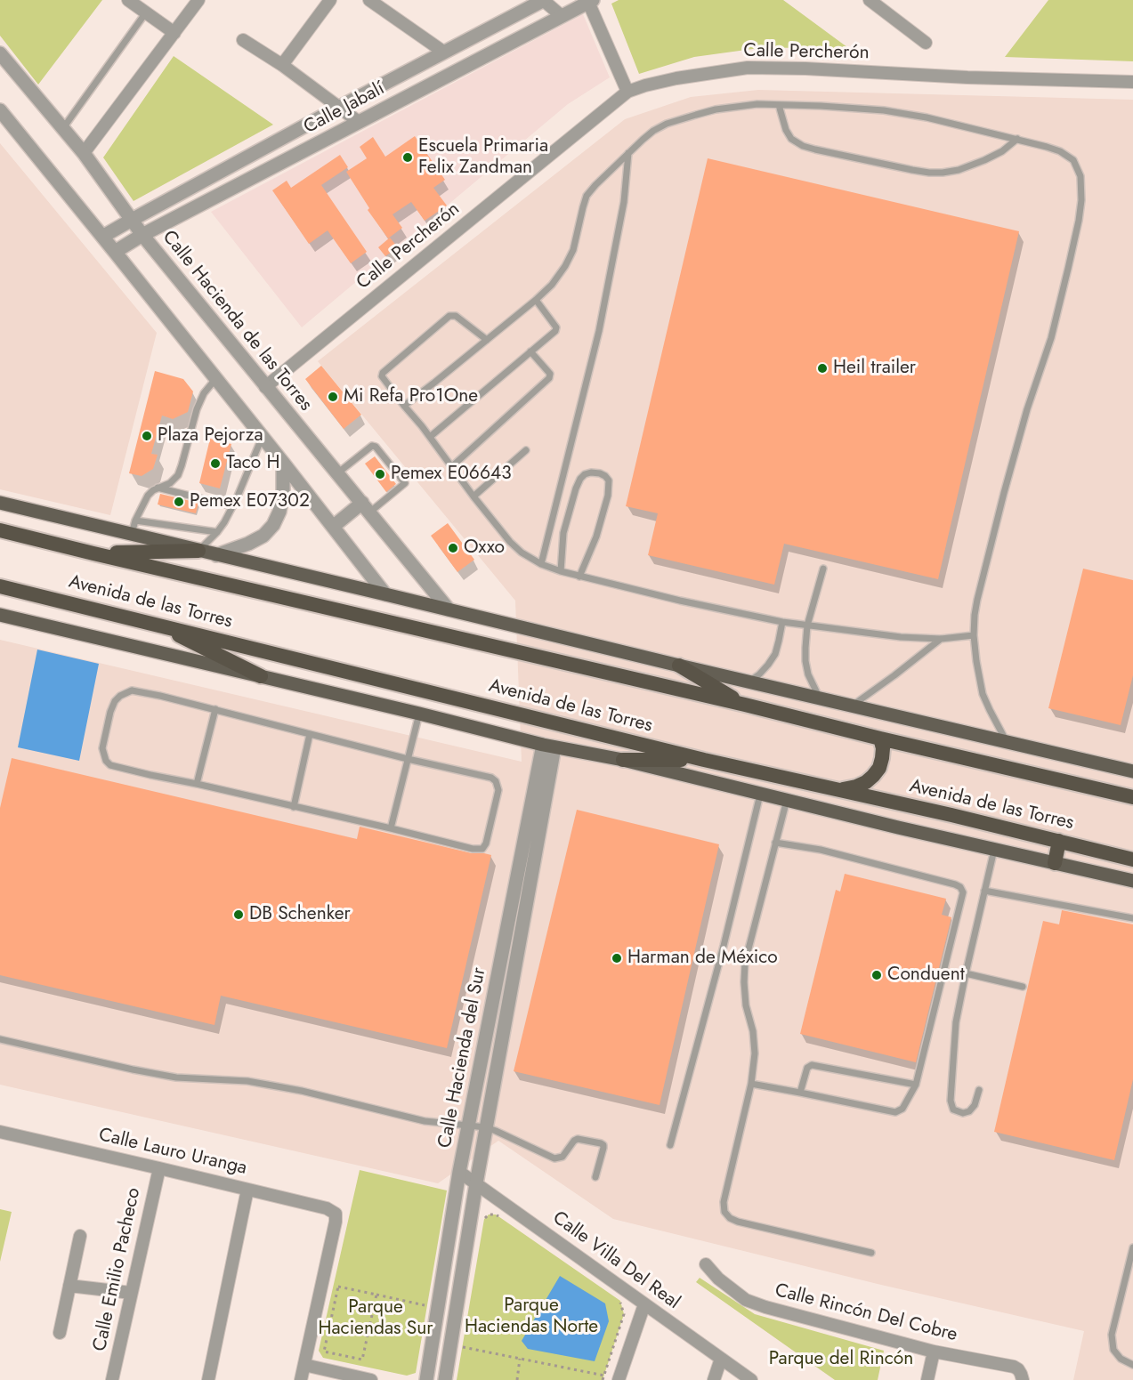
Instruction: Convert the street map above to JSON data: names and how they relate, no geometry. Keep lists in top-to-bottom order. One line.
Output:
{"streets":{"highway":["Avenida de las Torres"],"street":["Calle Percherón","Calle Jabalí","Calle Hacienda de las Torres","Calle Hacienda del Sur","Calle Lauro Uranga","Calle Villa Del Real","Calle Emilio Pacheco","Calle Rincón Del Cobre"]},"crossings":[["Calle Percherón","Calle Hacienda de las Torres"],["Calle Jabalí","Calle Hacienda de las Torres"],["Avenida de las Torres","Calle Hacienda del Sur"],["Calle Hacienda del Sur","Calle Villa Del Real"],["Calle Lauro Uranga","Calle Emilio Pacheco"]],"parks":["Parque Haciendas Norte","Parque Haciendas Sur","Parque del Rincón"],"places":["Escuela Primaria Felix Zandman","Heil trailer","Mi Refa Pro1One","Plaza Pejorza","Taco H","Pemex E06643","Pemex E07302","Oxxo","DB Schenker","Harman de México","Conduent"]}
